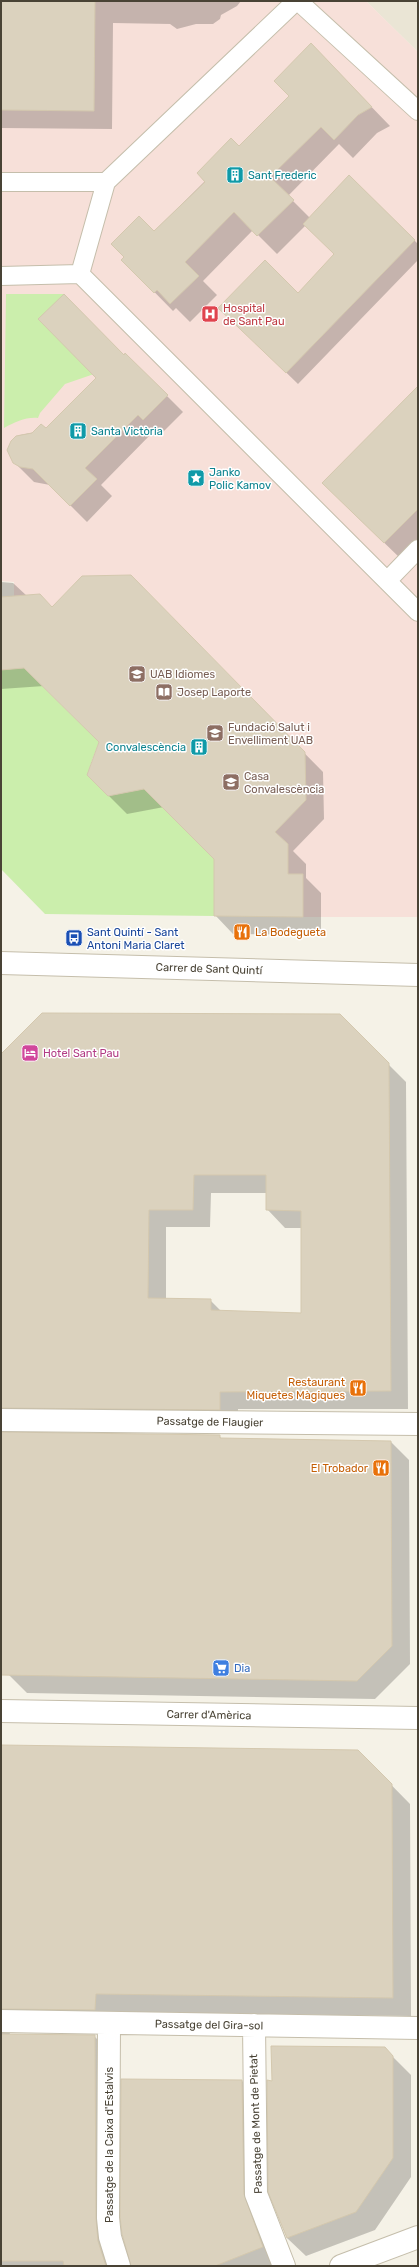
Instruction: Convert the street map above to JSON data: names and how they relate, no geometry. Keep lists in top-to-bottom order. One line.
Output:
{"streets":{"street":["Carrer de Sant Quintí","Passatge de Flaugier","Carrer d'Amèrica","Passatge del Gira-sol","Passatge de Mont de Pietat","Passatge de la Caixa d'Estalvis"]},"crossings":[["Passatge del Gira-sol","Passatge de Mont de Pietat"],["Passatge del Gira-sol","Passatge de la Caixa d'Estalvis"]],"places":{"building":["Sant Frederic","Santa Victòria","Convalescència"],"hospital":["Hospital de Sant Pau"],"place":["Janko Polic Kamov"],"school or university":["UAB Idiomes","Fundació Salut i Envelliment UAB","Casa Convalescència"],"library":["Josep Laporte"],"restaurant":["La Bodegueta","Restaurant Miquetes Màgiques","El Trobador"],"bus stop":["Sant Quintí - Sant Antoni Maria Claret"],"hotel":["Hotel Sant Pau"],"supermarket":["Dia"]}}
